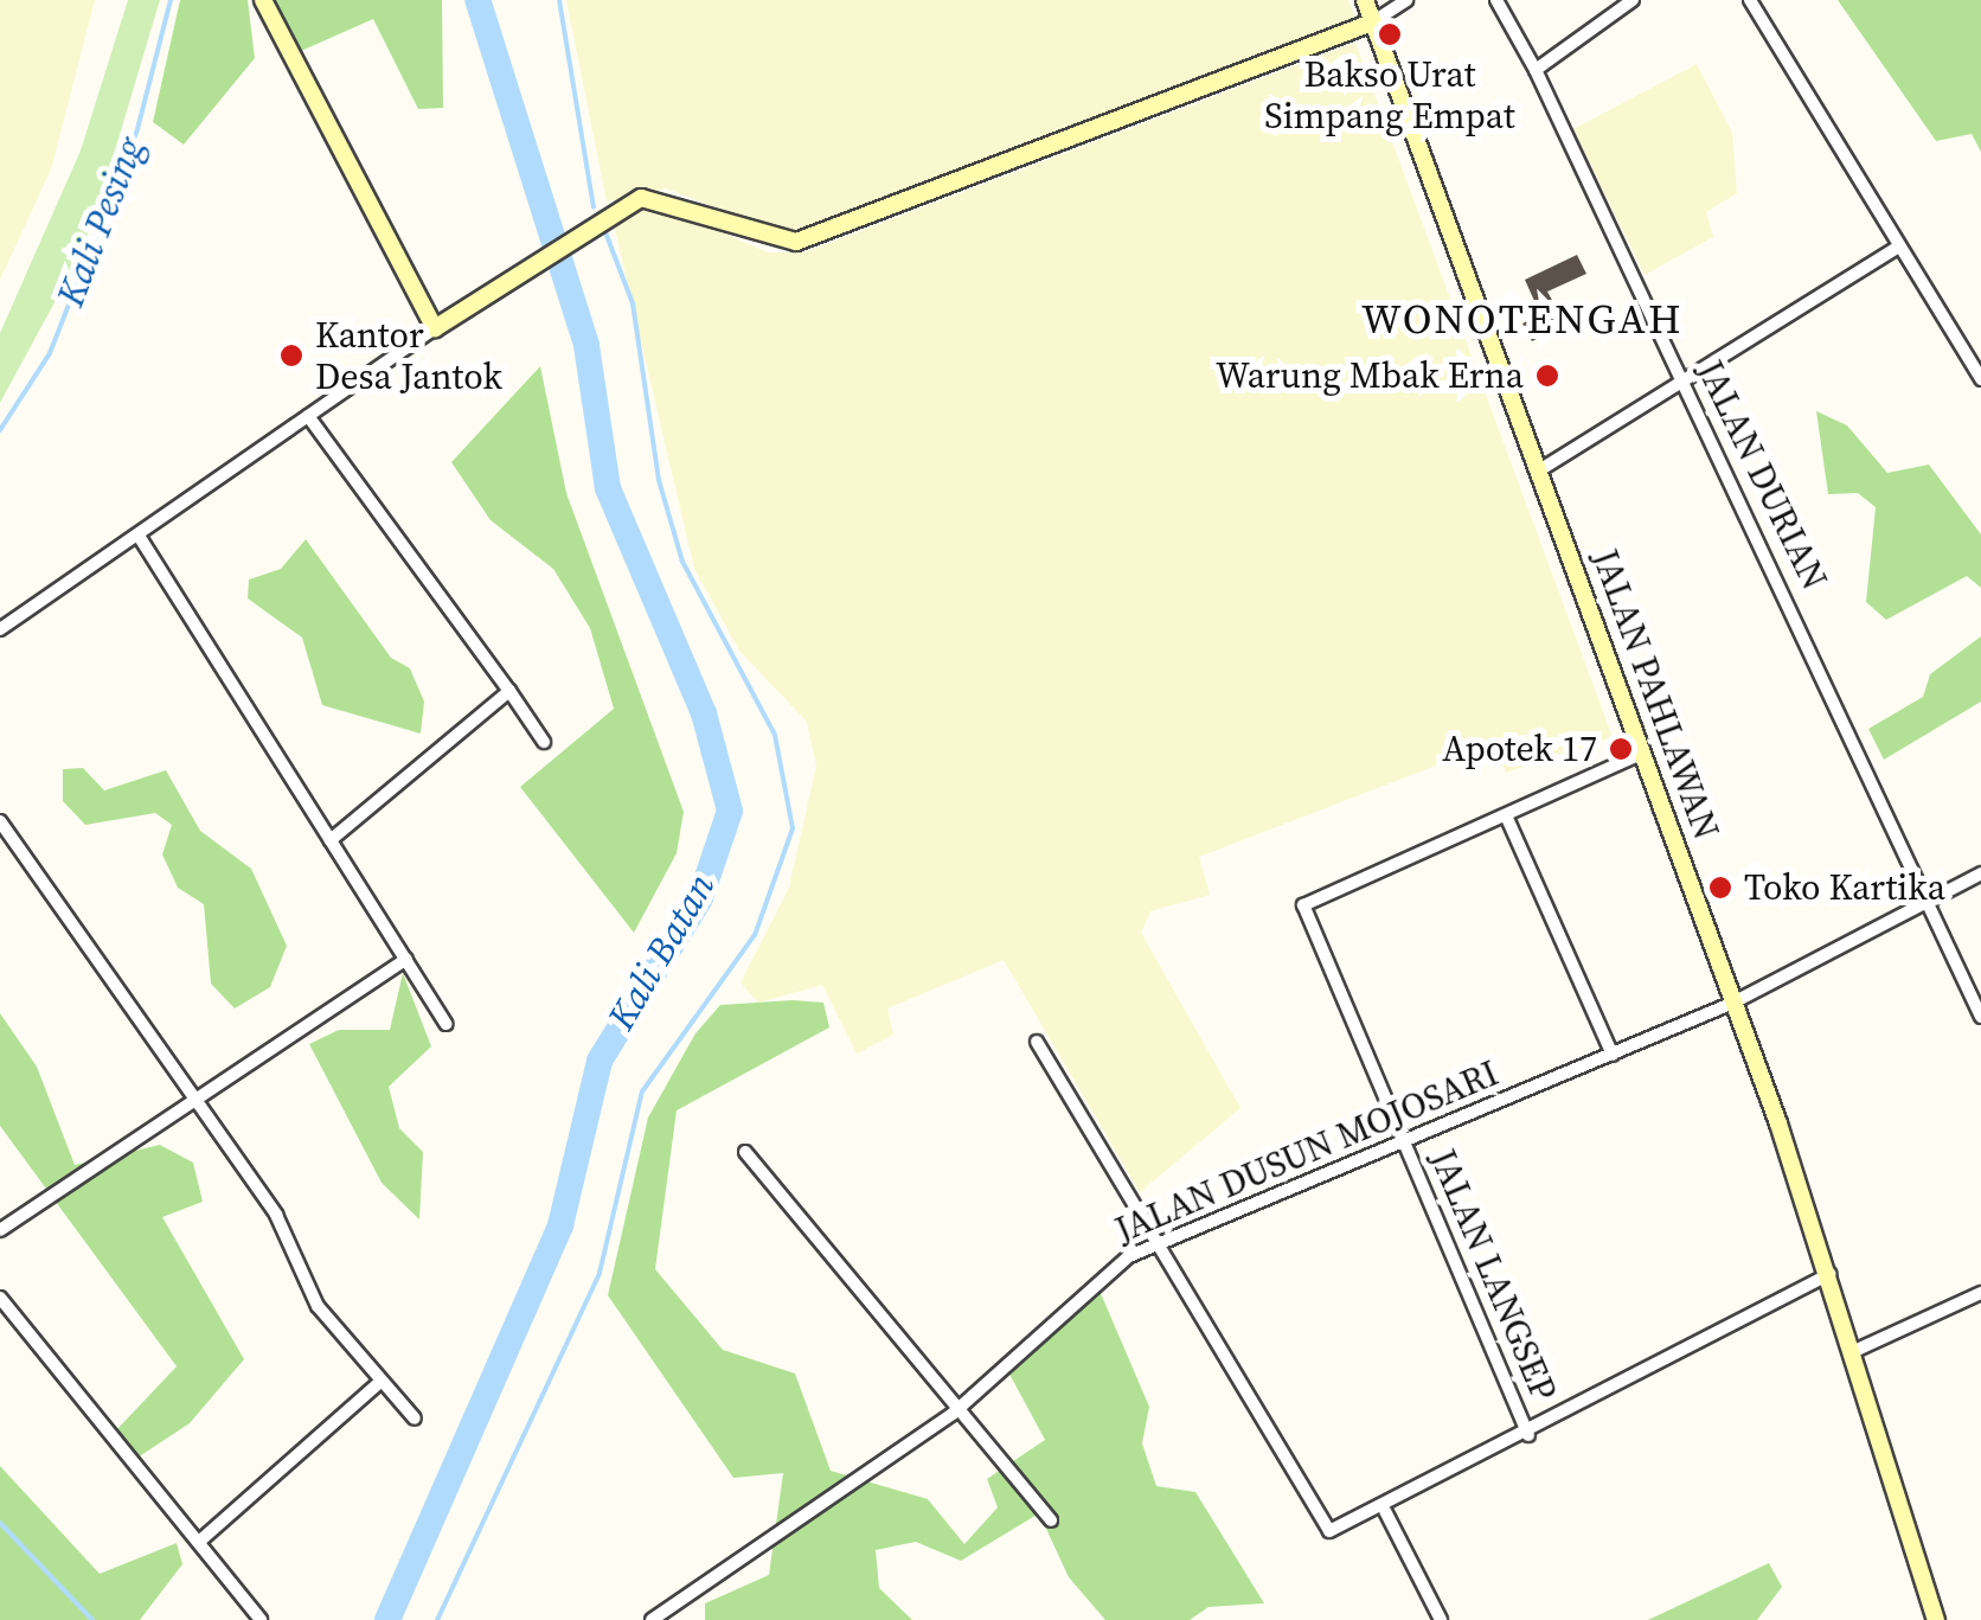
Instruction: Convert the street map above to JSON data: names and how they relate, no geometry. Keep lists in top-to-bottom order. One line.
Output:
{"streets":{"main road":["JALAN PAHLAWAN"],"street":["JALAN DURIAN","JALAN DUSUN MOJOSARI","JALAN LANGSEP"]},"crossings":[["JALAN DURIAN","JALAN DUSUN MOJOSARI"],["JALAN PAHLAWAN","JALAN DUSUN MOJOSARI"],["JALAN DUSUN MOJOSARI","JALAN LANGSEP"]],"districts":["WONOTENGAH"],"water":["Kali Pesing","Kali Batan"],"places":["Bakso Urat Simpang Empat","Kantor Desa Jantok","Warung Mbak Erna","Apotek 17","Toko Kartika"]}
